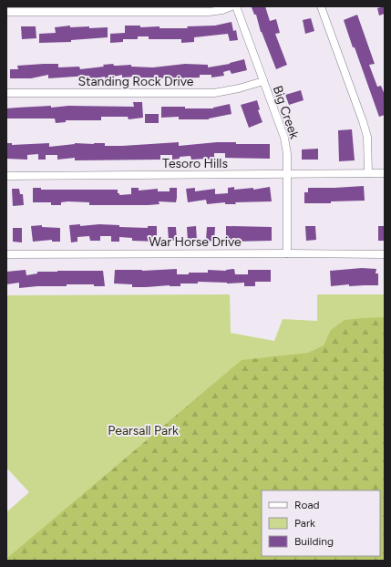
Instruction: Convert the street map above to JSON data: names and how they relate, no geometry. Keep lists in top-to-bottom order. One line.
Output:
{"streets":{"street":["Standing Rock Drive","Big Creek","Tesoro Hills","War Horse Drive"]},"crossings":[["Standing Rock Drive","Big Creek"],["Big Creek","Tesoro Hills"],["Big Creek","War Horse Drive"]],"parks":["Pearsall Park"],"legend":["Road","Park","Building"]}
